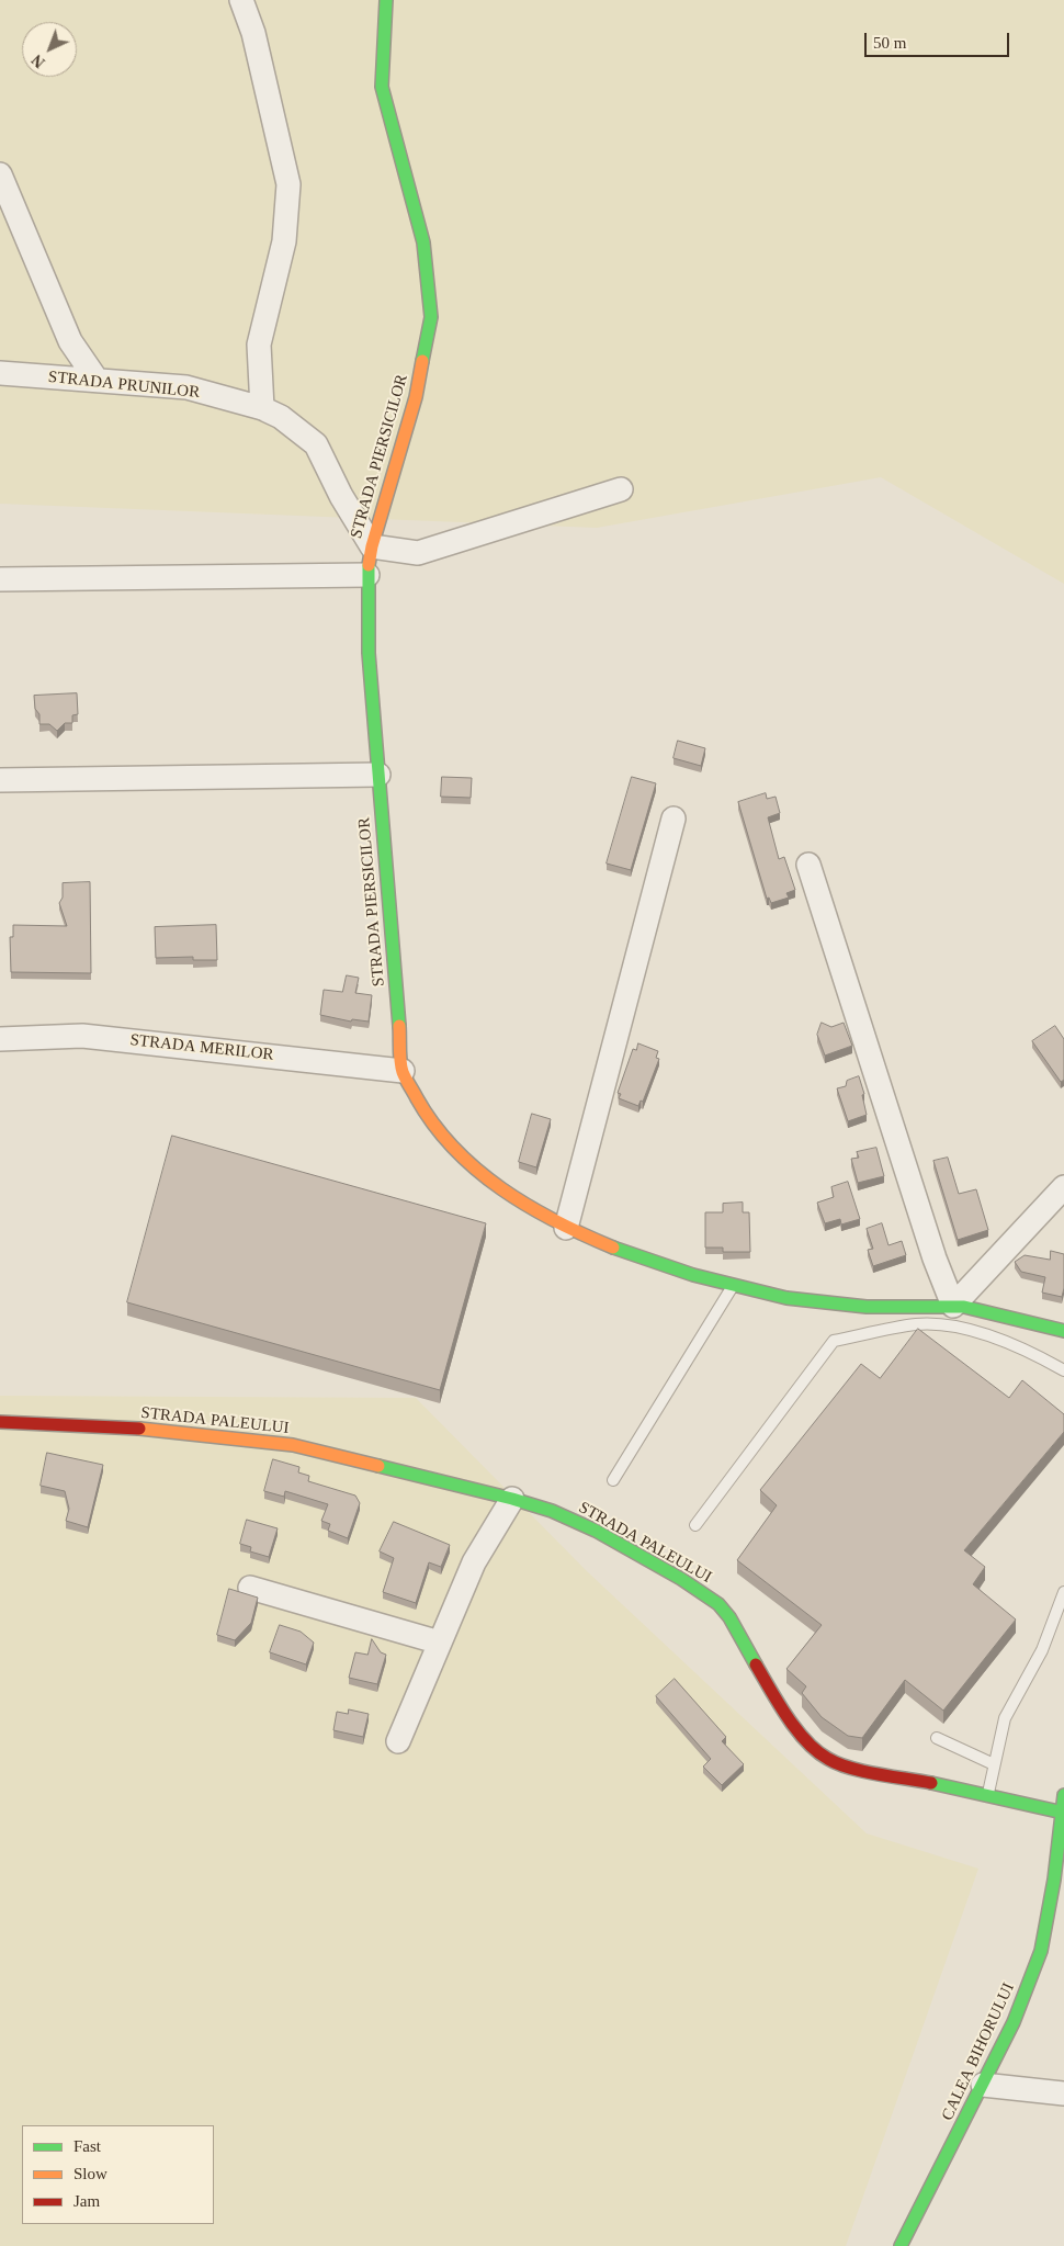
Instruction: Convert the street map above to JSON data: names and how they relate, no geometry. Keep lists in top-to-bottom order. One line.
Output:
{"streets":{"street":["STRADA PRUNILOR","STRADA PIERSICILOR","STRADA MERILOR","STRADA PALEULUI","CALEA BIHORULUI"]},"crossings":[["STRADA PRUNILOR","STRADA PIERSICILOR"],["STRADA PIERSICILOR","STRADA MERILOR"],["STRADA PALEULUI","CALEA BIHORULUI"]],"legend":["Fast","Slow","Jam"],"scale_bar":"50 m","north":"bottom left"}
